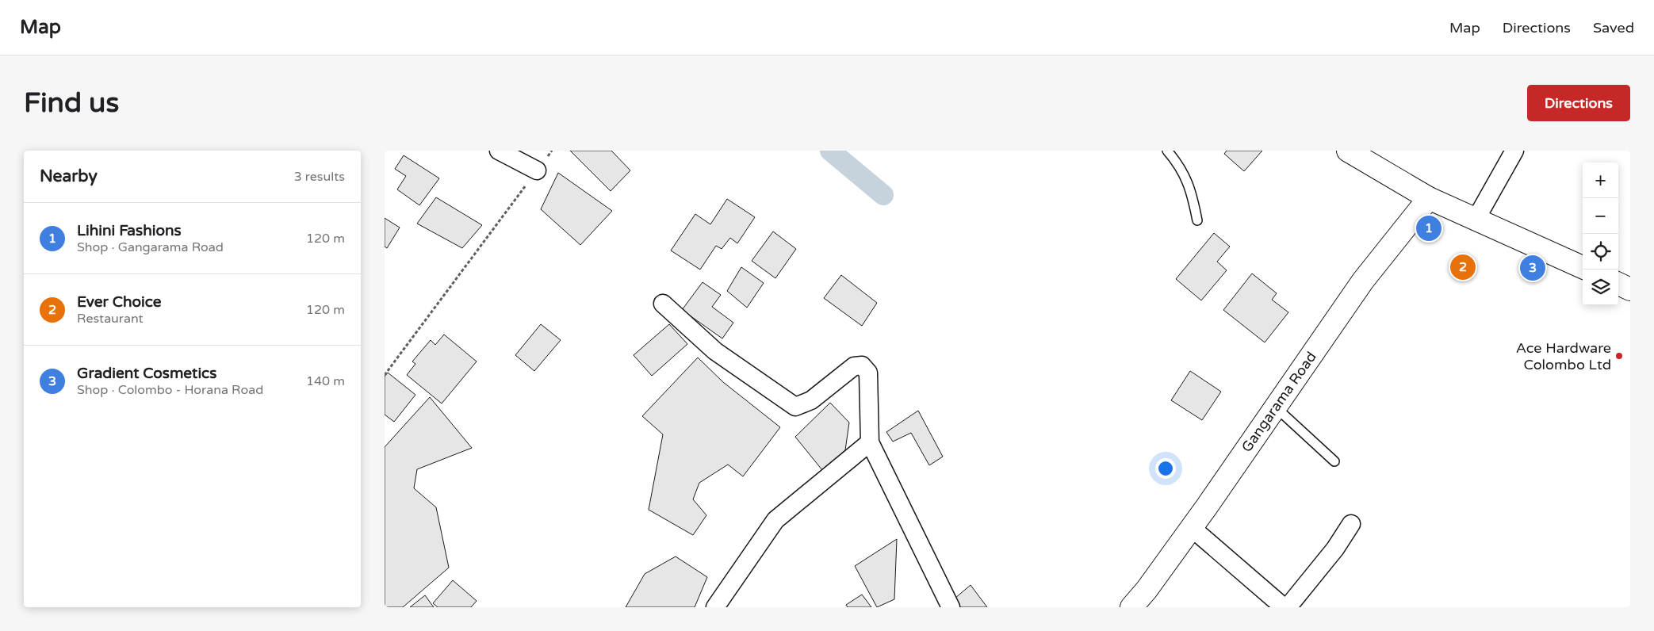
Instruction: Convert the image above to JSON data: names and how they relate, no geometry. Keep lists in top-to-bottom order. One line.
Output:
{"streets":{"street":["Gangarama Road"]},"places":["Ace Hardware Colombo Ltd"],"page":{"header":"Map","nav":["Map","Directions","Saved"],"buttons":"Directions","title":"Find us","heading":["Nearby","3 results"],"map_buttons":["+","−"],"list":[{"mark":"1","name":"Lihini Fashions","note":"Shop · Gangarama Road","value":"120 m"},{"mark":"2","name":"Ever Choice","note":"Restaurant","value":"120 m"},{"mark":"3","name":"Gradient Cosmetics","note":"Shop · Colombo - Horana Road","value":"140 m"}],"pins":["1","2","3"]}}
